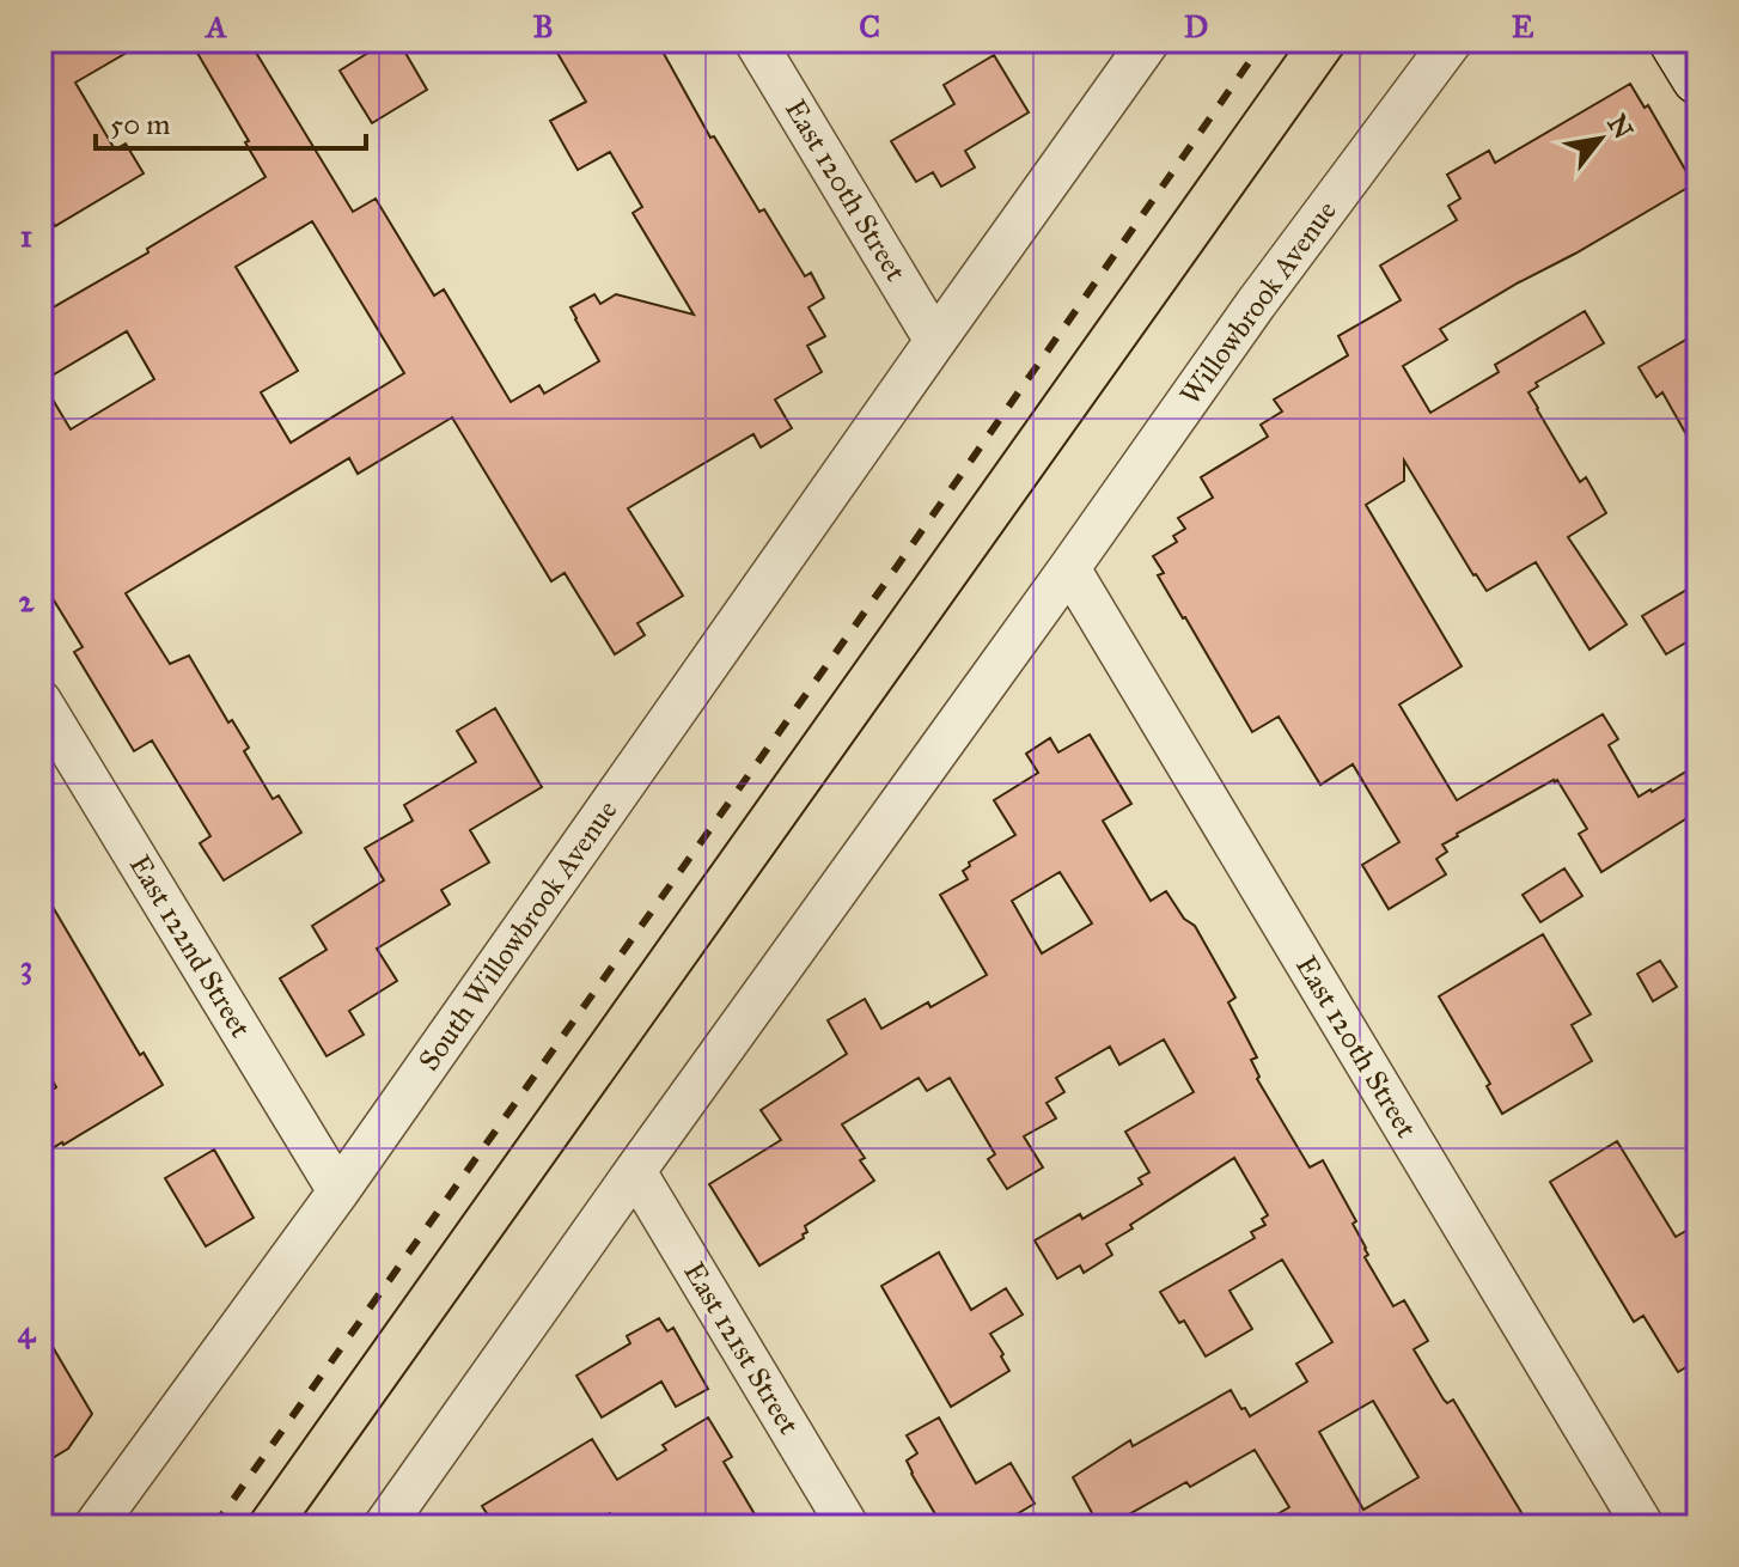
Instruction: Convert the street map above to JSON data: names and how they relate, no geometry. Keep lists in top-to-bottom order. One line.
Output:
{"streets":{"street":["East 120th Street","Willowbrook Avenue","South Willowbrook Avenue","East 122nd Street","East 121st Street"]},"crossings":[["East 120th Street","Willowbrook Avenue"],["East 120th Street","South Willowbrook Avenue"],["South Willowbrook Avenue","East 122nd Street"]],"scale_bar":"50 m","north":"top right","grid":{"columns":["A","B","C","D","E"],"rows":["1","2","3","4"]}}
